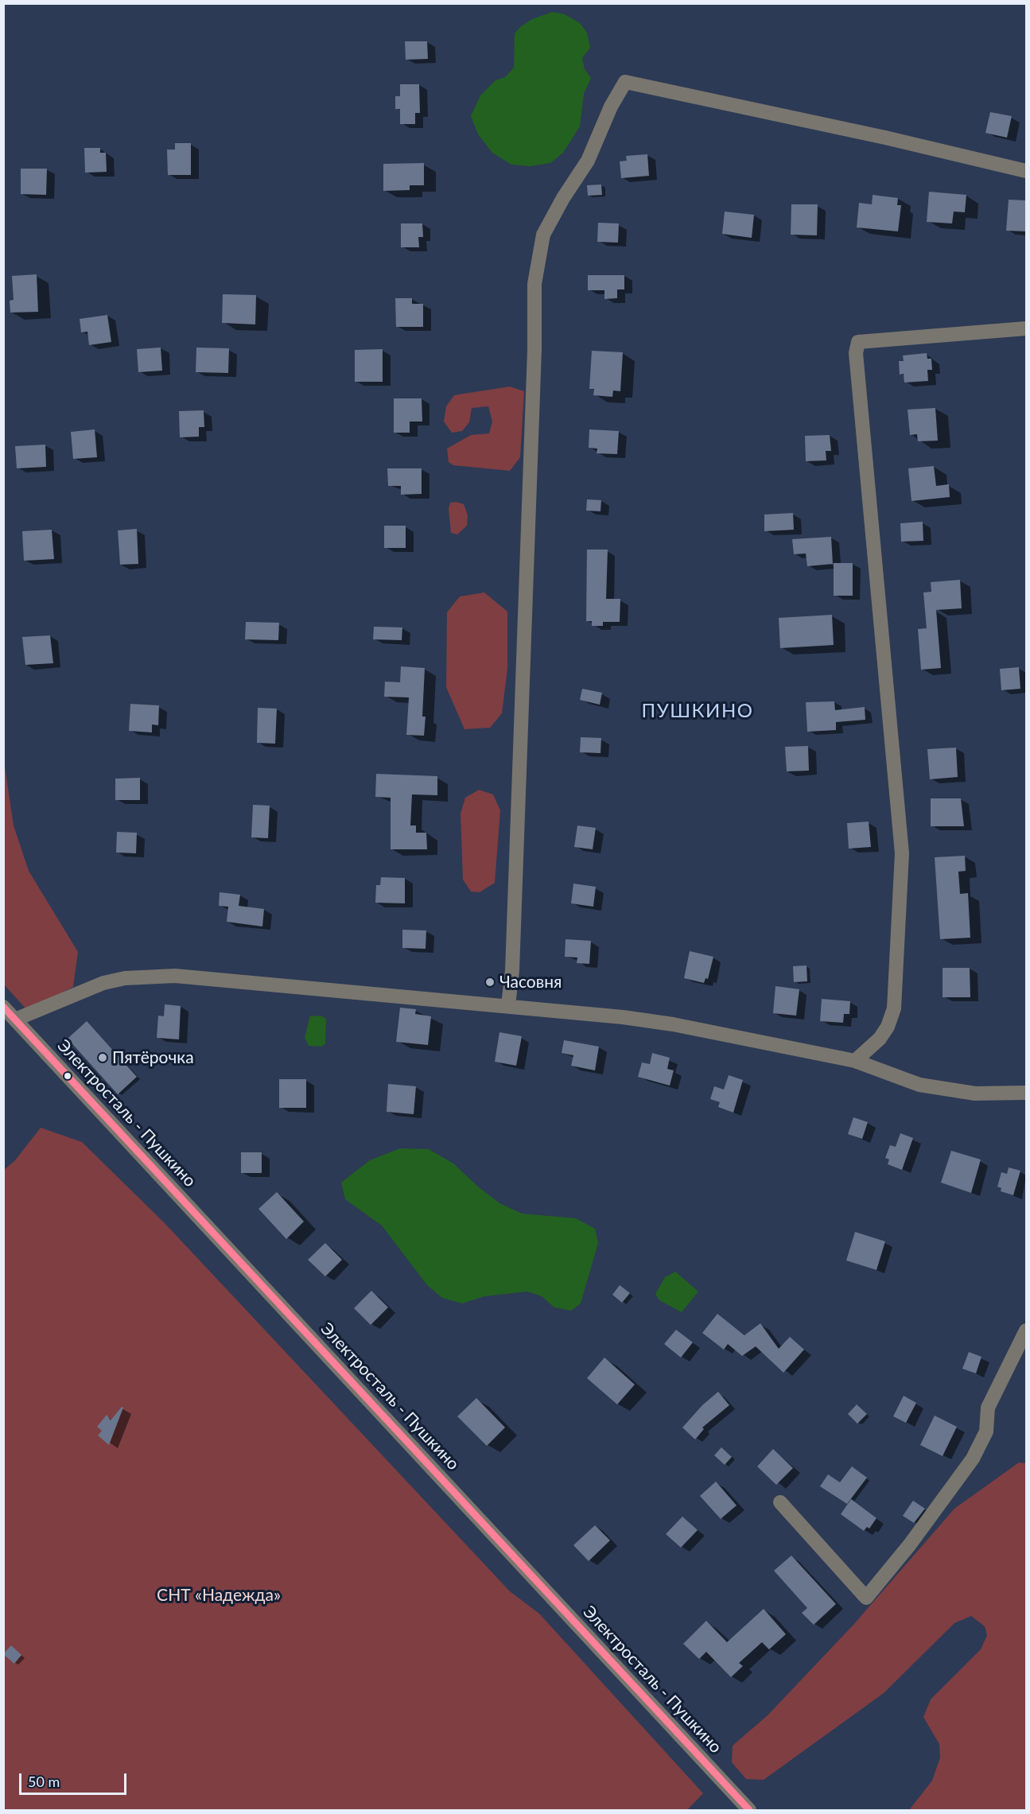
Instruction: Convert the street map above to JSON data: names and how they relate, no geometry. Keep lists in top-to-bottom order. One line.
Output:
{"streets":{"street":["Электросталь - Пушкино"]},"districts":["ПУШКИНО"],"parks":["СНТ «Надежда»"],"places":["Часовня","Пятёрочка"],"scale_bar":"50 m"}
